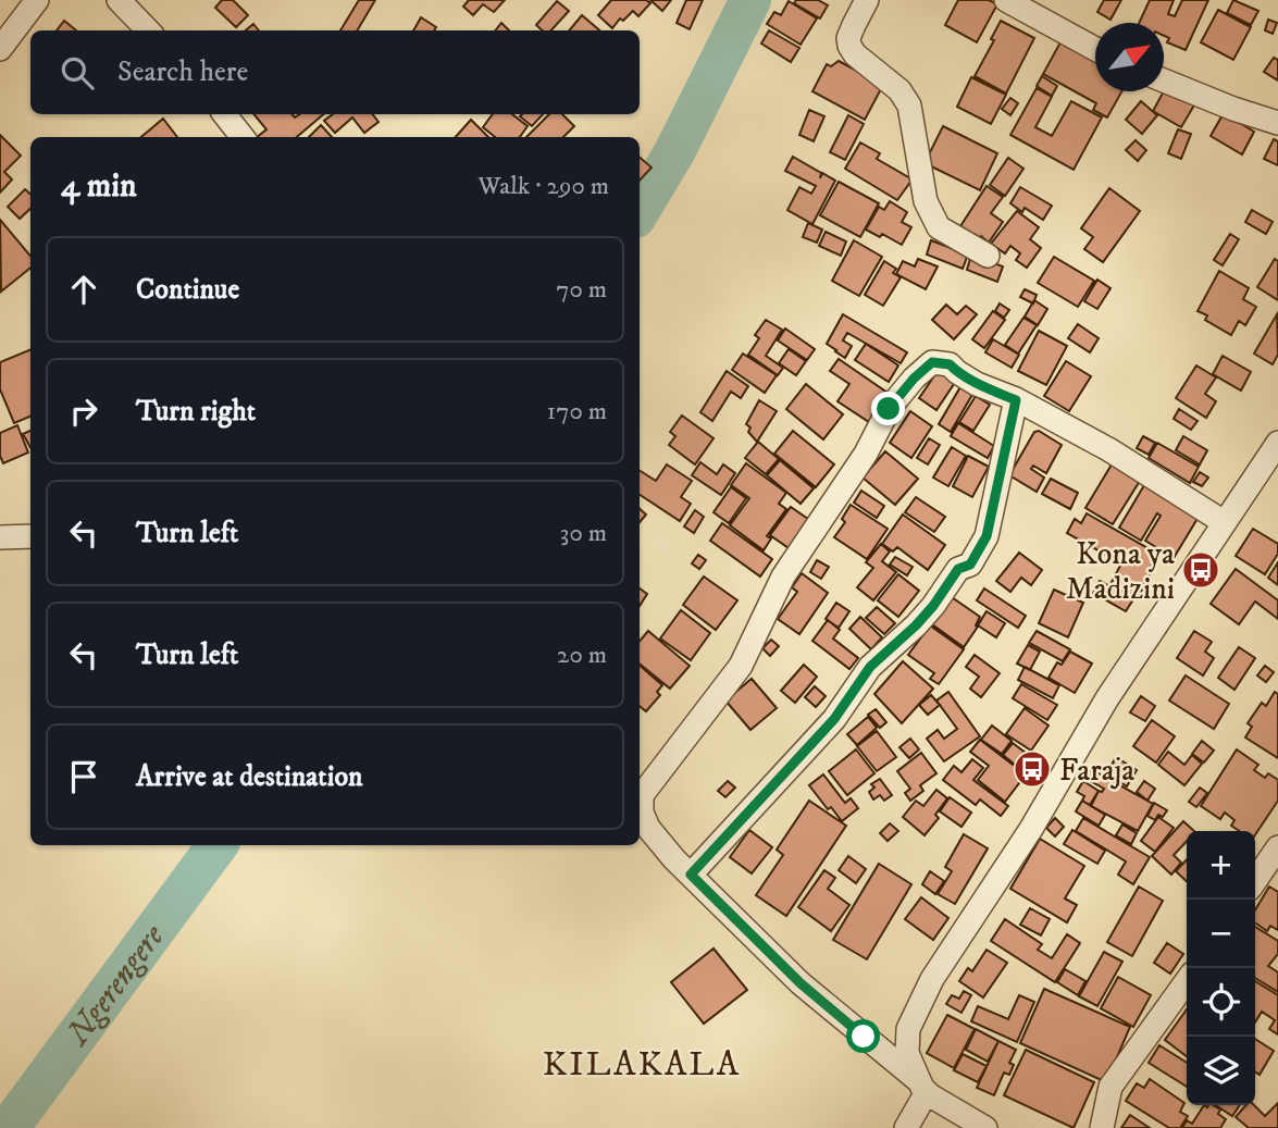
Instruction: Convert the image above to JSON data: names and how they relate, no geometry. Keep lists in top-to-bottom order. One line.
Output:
{"districts":["KILAKALA"],"water":["Ngerengere"],"places":{"bus stop":["Kona ya Madizini","Faraja"]},"north":"top right","page":{"search":"Search here","heading":["4 min","Walk · 290 m"],"list":[["Continue","70 m"],["Turn right","170 m"],["Turn left","30 m"],["Turn left","20 m"],"Arrive at destination"],"map_buttons":["+","−"]}}
